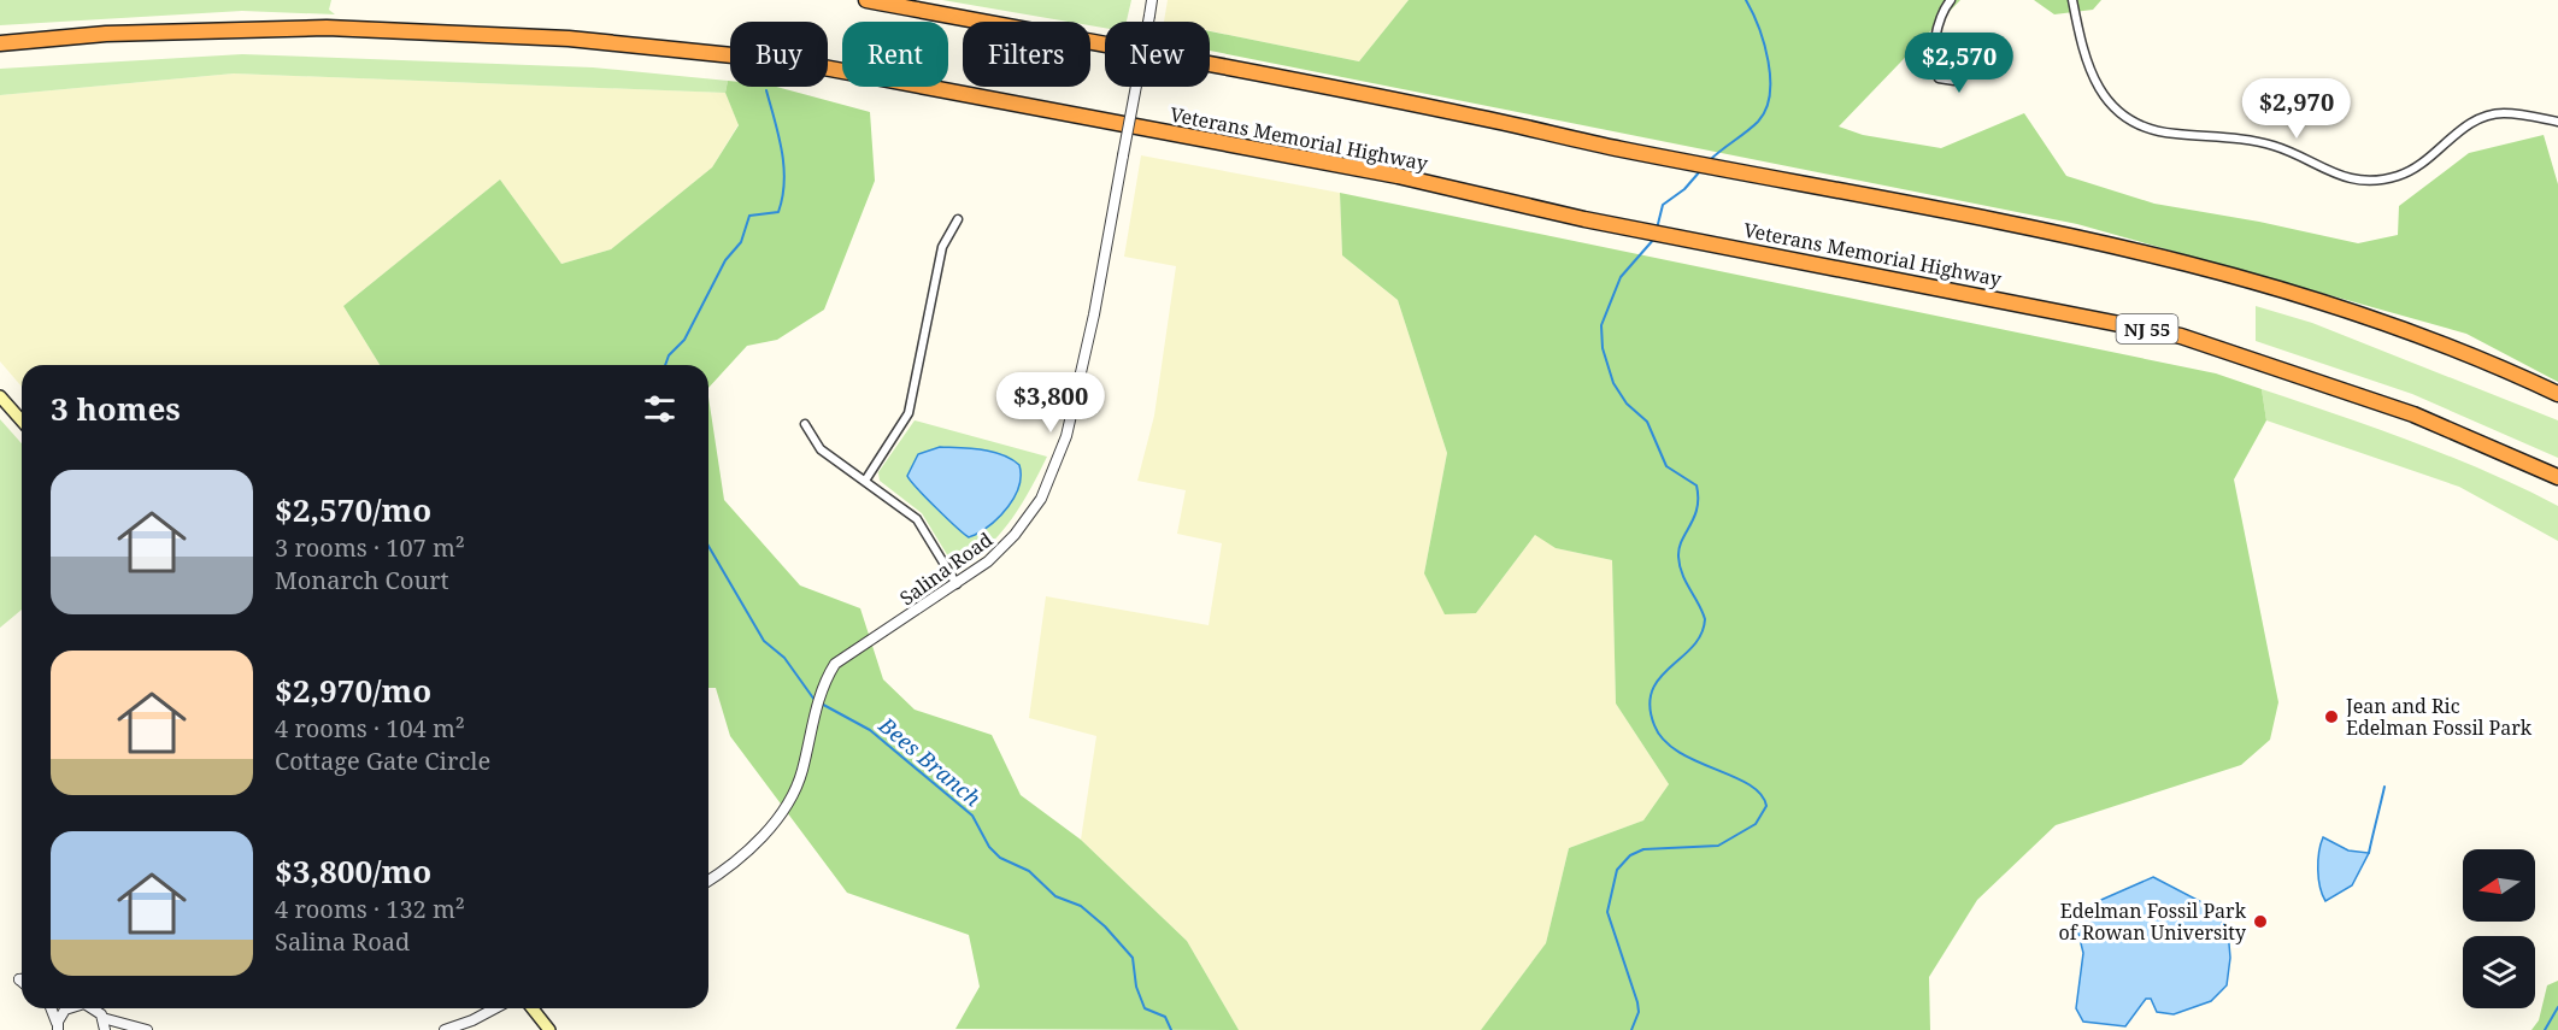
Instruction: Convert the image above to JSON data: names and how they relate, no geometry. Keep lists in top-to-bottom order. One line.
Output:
{"streets":{"highway":["Veterans Memorial Highway","NJ 55"],"street":["Salina Road"]},"water":["Bees Branch"],"places":["Jean and Ric Edelman Fossil Park","Edelman Fossil Park of Rowan University"],"north":"left","page":{"chip":["Buy","Rent","Filters","New"],"price":["$2,570","$2,970","$3,800"],"heading":"3 homes","list":[{"name":"$2,570/mo","note":"3 rooms · 107 m² · Monarch Court"},{"name":"$2,970/mo","note":"4 rooms · 104 m² · Cottage Gate Circle"},{"name":"$3,800/mo","note":"4 rooms · 132 m² · Salina Road"}]}}
